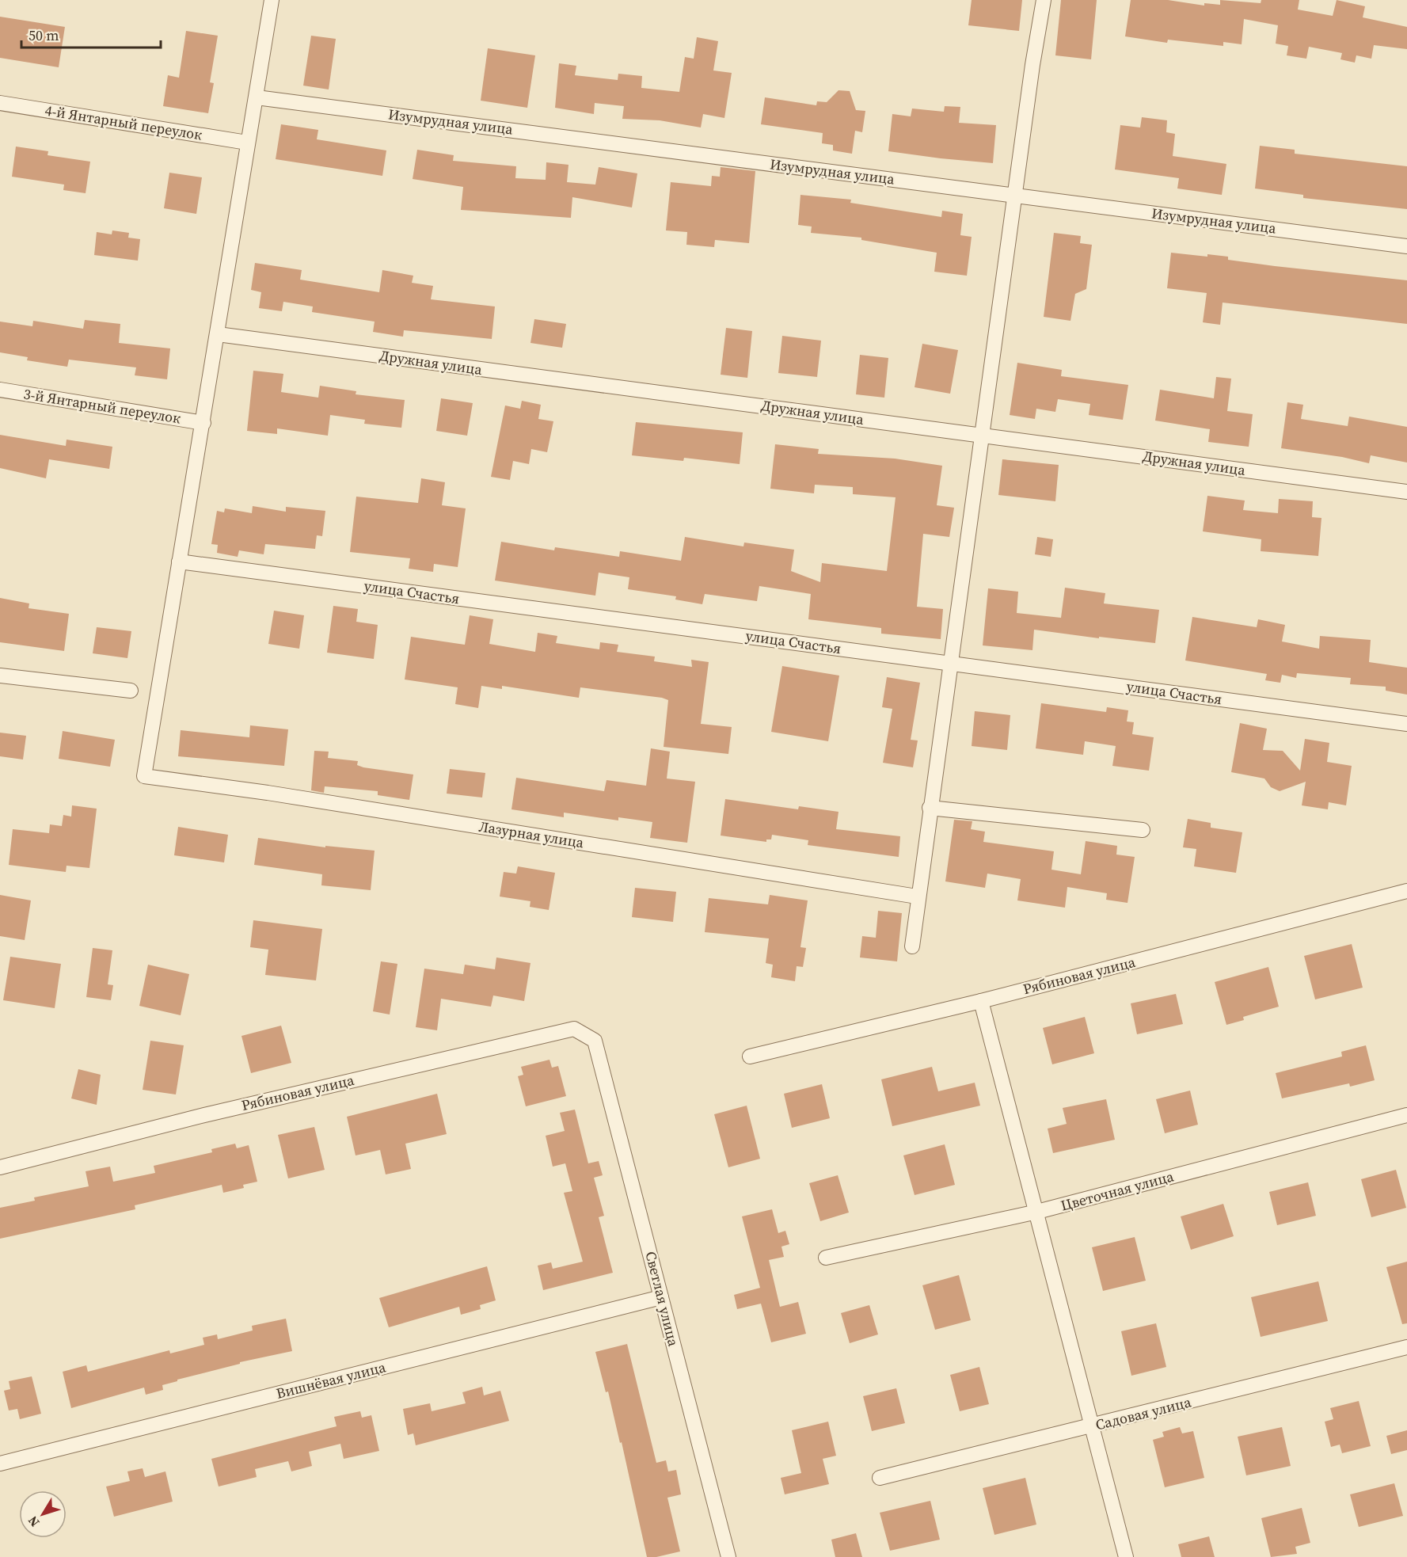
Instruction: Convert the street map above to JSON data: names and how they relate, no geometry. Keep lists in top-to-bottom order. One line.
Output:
{"streets":{"street":["Изумрудная улица","4-й Янтарный переулок","Дружная улица","3-й Янтарный переулок","улица Счастья","Лазурная улица","Рябиновая улица","Цветочная улица","Светлая улица","Вишнёвая улица","Садовая улица"]},"crossings":[["улица Счастья","Лазурная улица"],["Рябиновая улица","Светлая улица"],["Светлая улица","Вишнёвая улица"]],"scale_bar":"50 m","north":"bottom left"}
